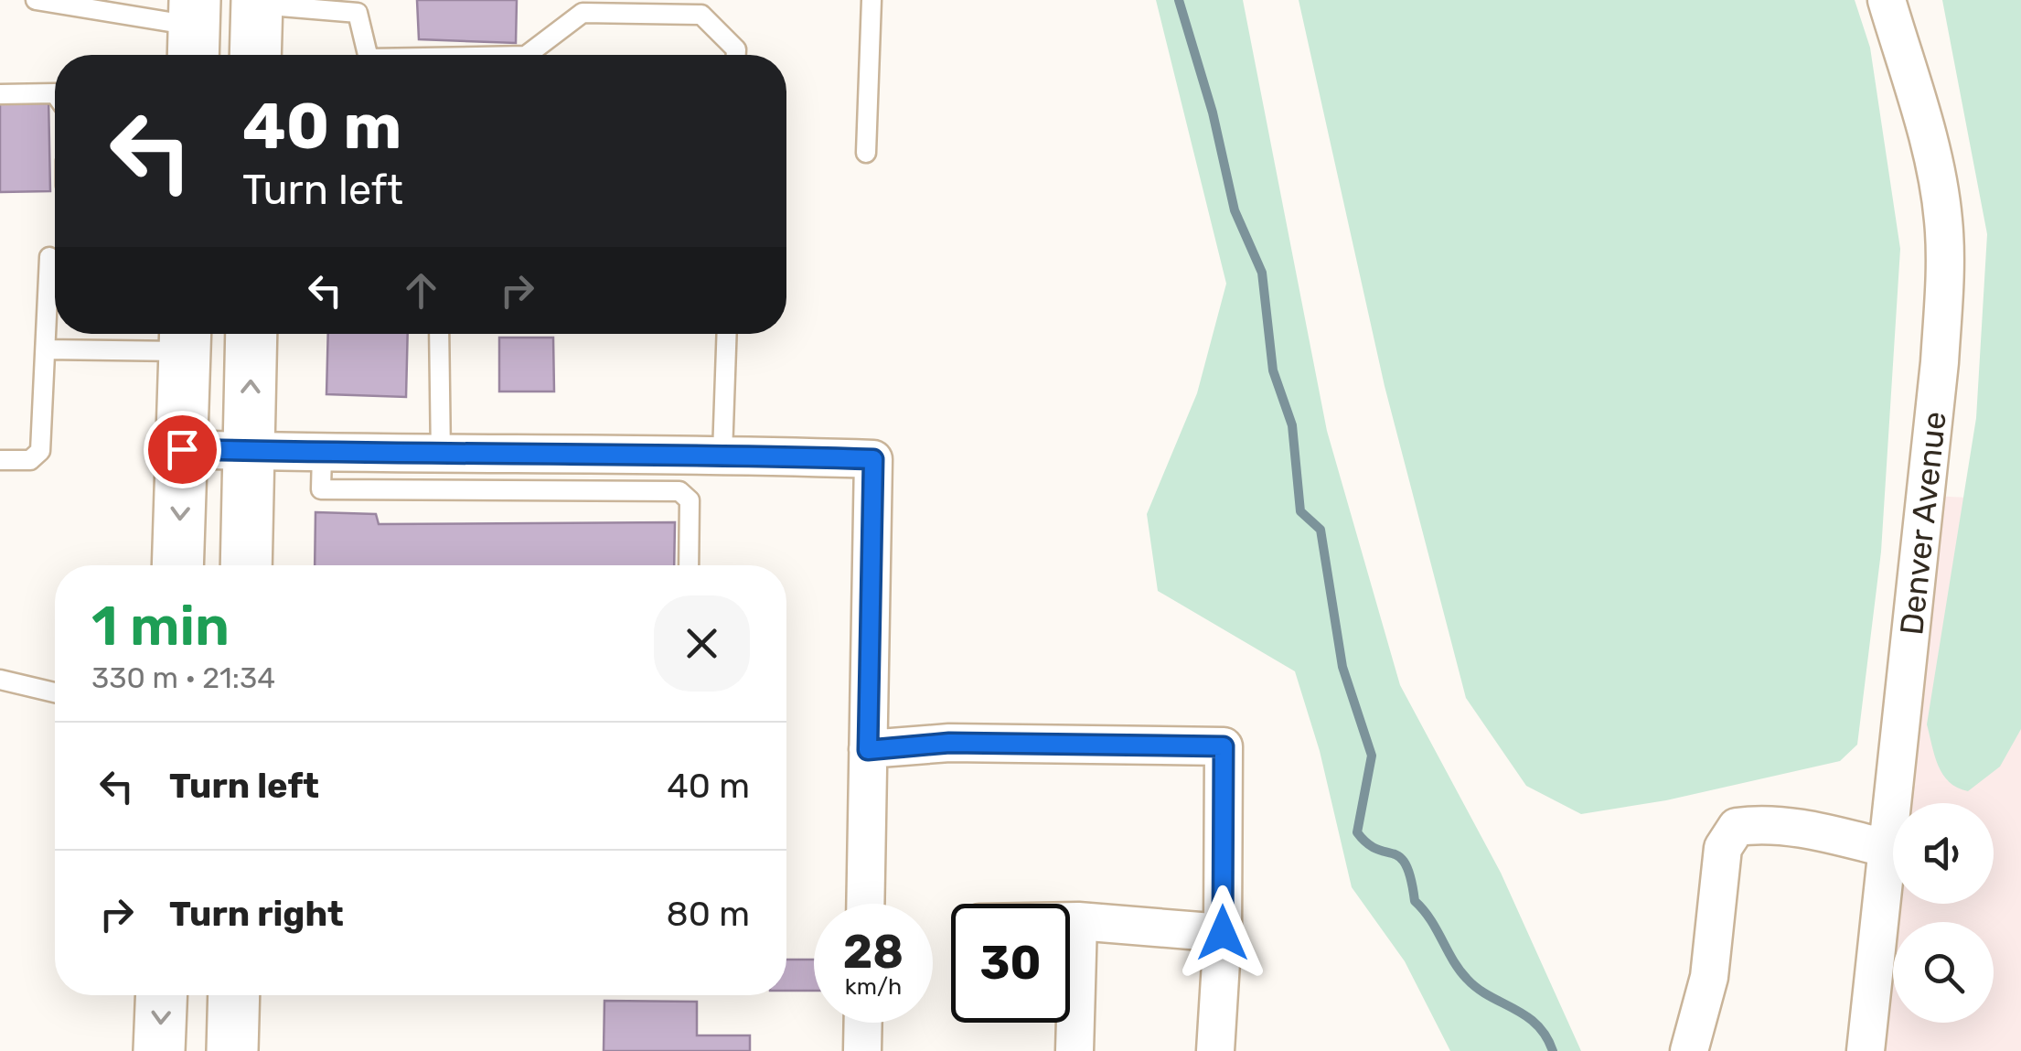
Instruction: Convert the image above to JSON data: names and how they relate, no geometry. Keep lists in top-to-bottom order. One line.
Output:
{"streets":{"street":["Denver Avenue"]},"page":{"turn":["40 m","Turn left"],"heading":["1 min","330 m · 21:34"],"list":[{"name":"Turn left","value":"40 m"},{"name":"Turn right","value":"80 m"}],"speed":"28 km/h","limit":"30"}}
